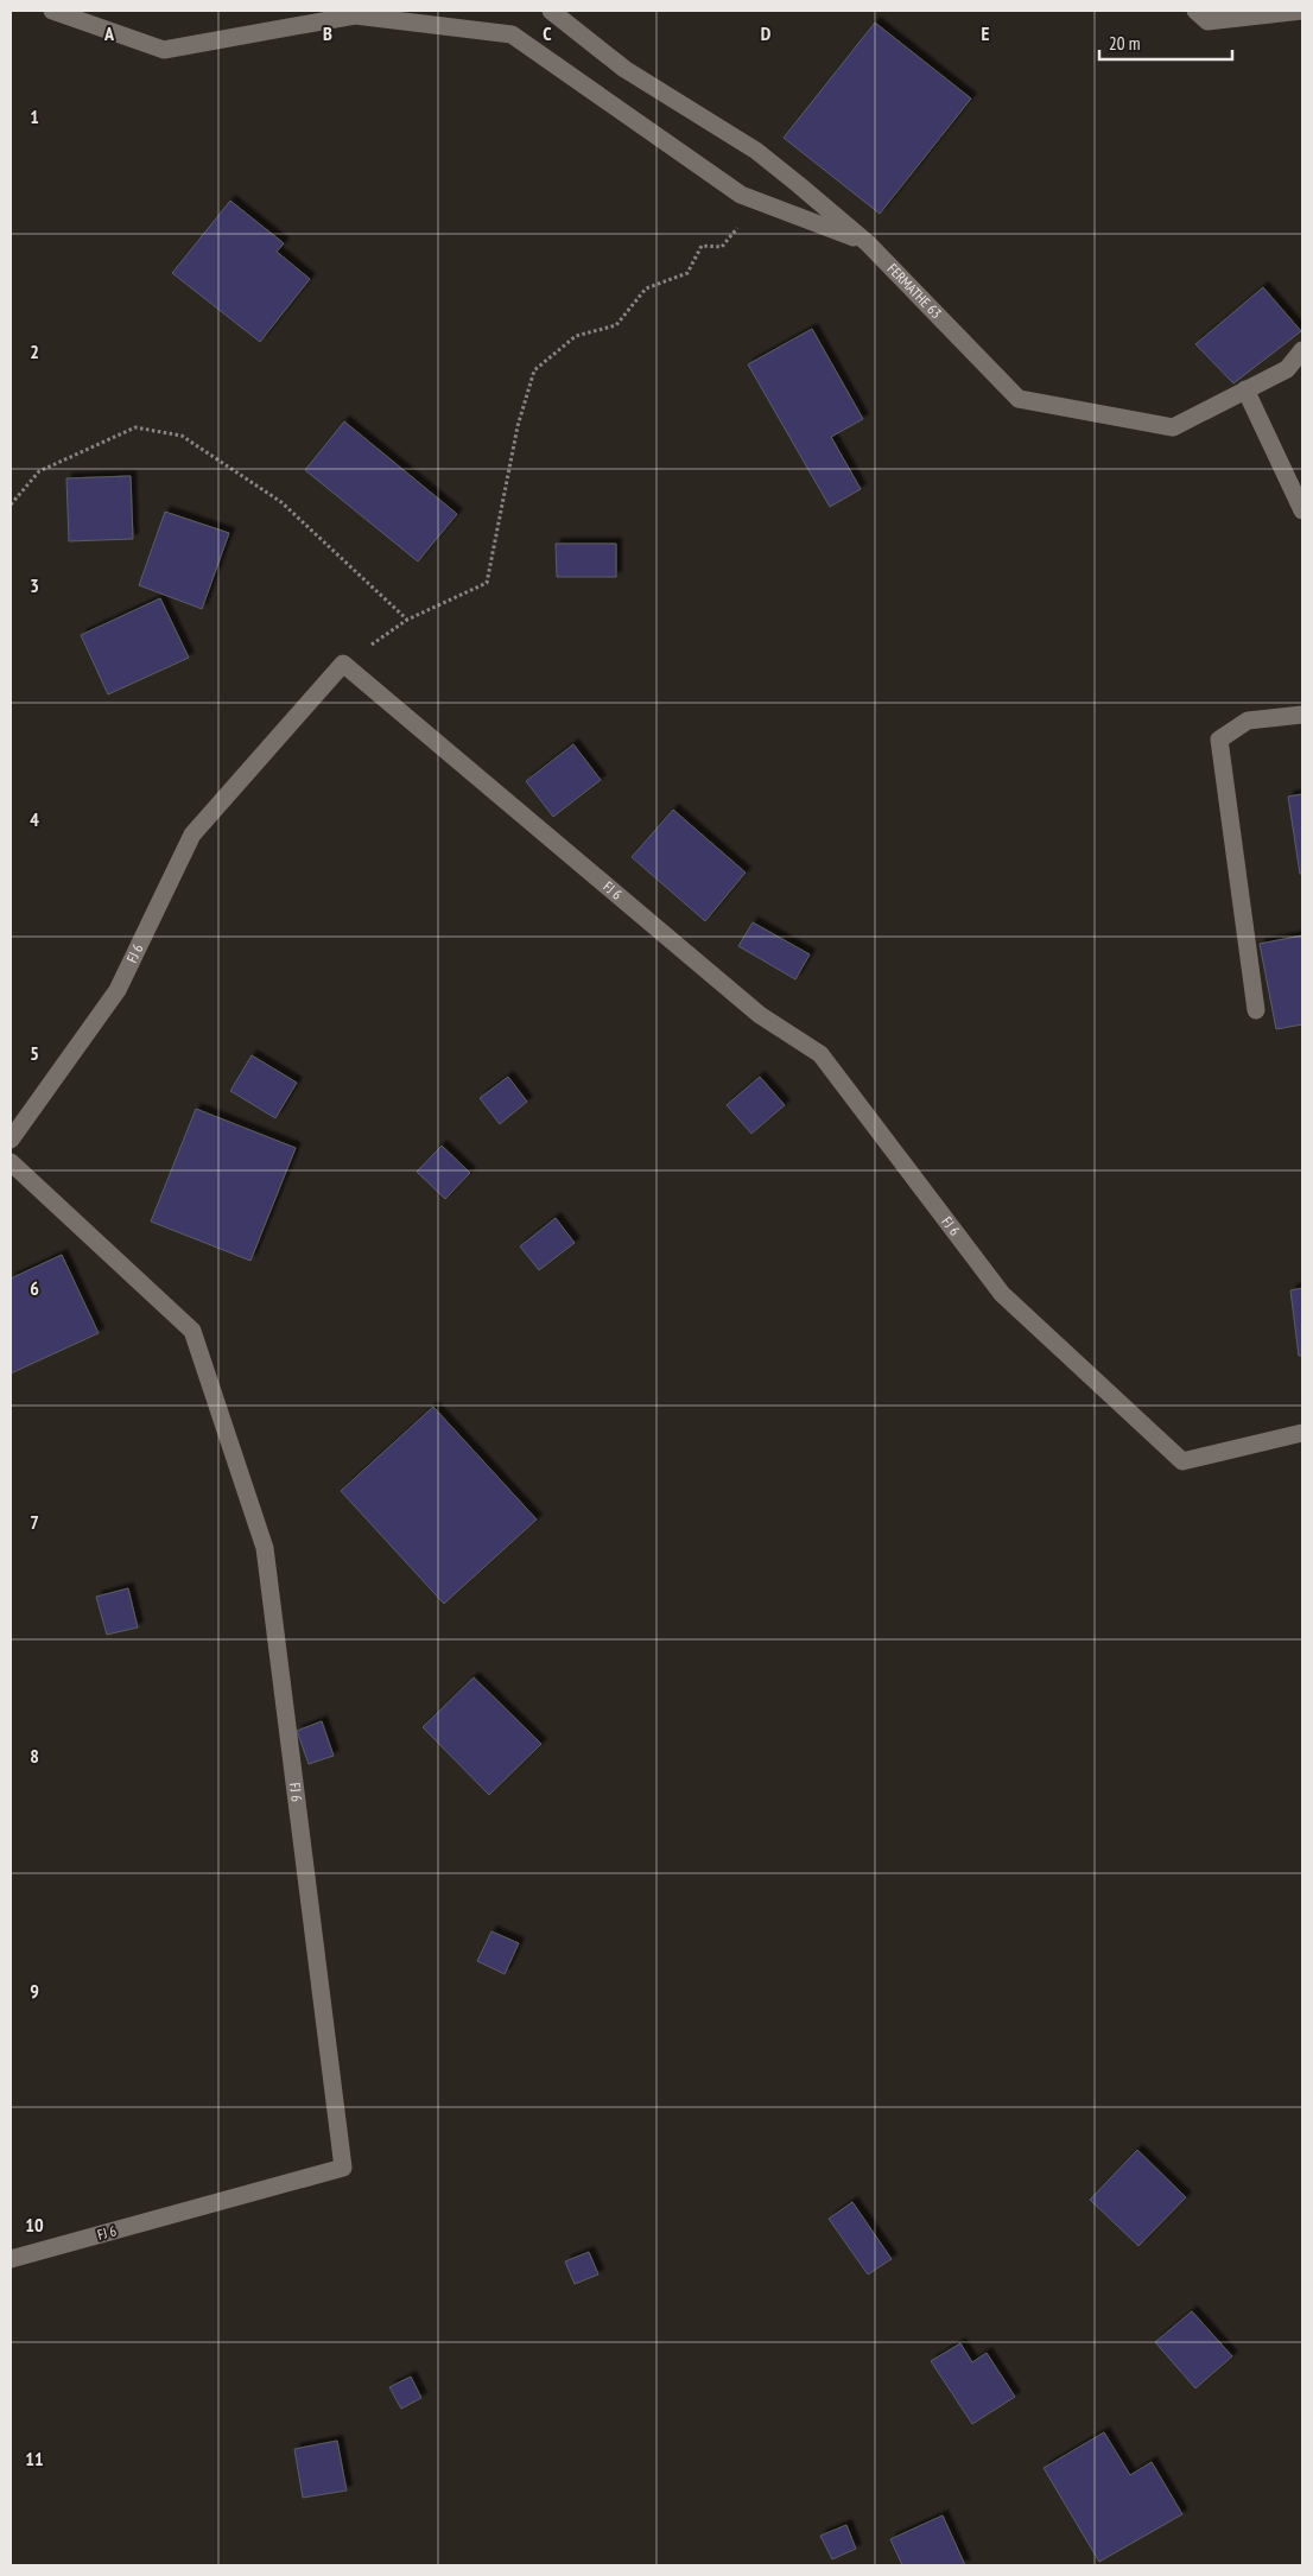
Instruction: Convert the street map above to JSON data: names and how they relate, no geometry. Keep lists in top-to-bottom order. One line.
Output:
{"streets":{"street":["FERMATHE 63","FJ 6"]},"scale_bar":"20 m","grid":{"columns":["A","B","C","D","E"],"rows":["1","2","3","4","5","6","7","8","9","10","11"]}}
